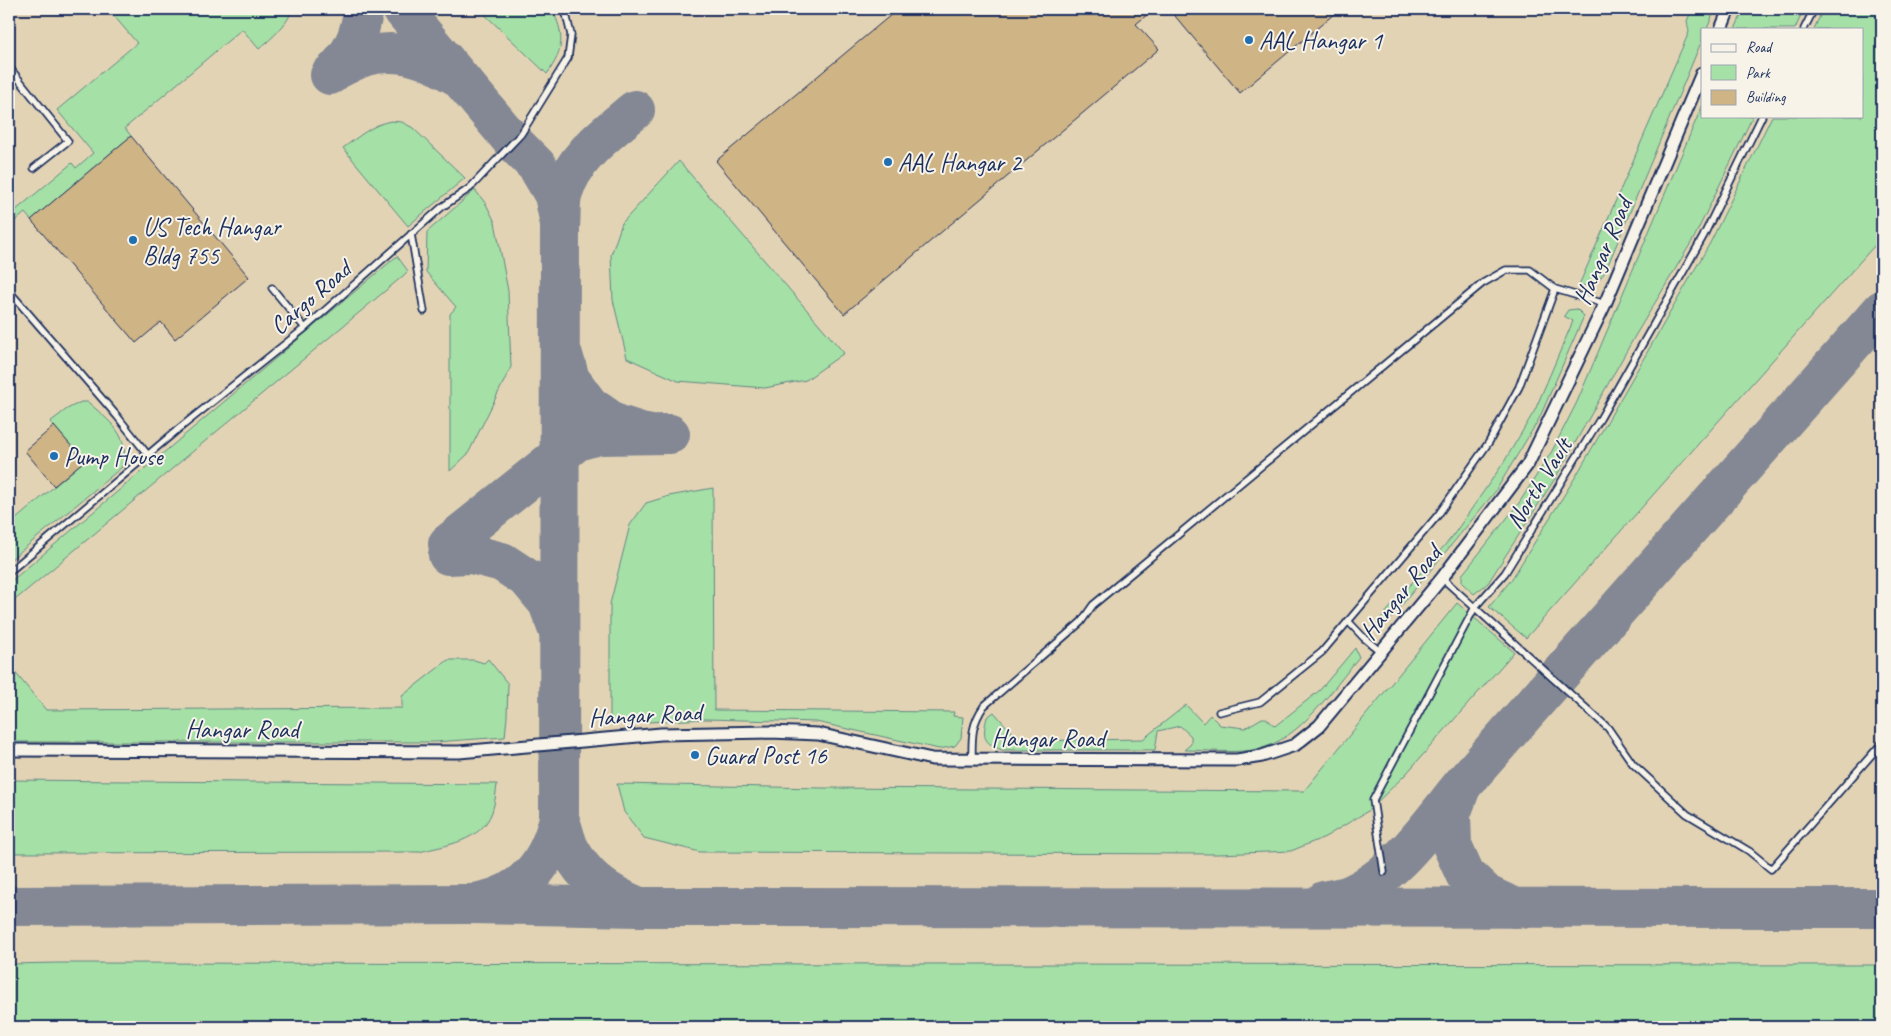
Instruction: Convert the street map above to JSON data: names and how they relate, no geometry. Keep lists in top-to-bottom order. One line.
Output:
{"streets":{"street":["Hangar Road"],"lane":["Cargo Road","North Vault"]},"places":["AAL Hangar 1","AAL Hangar 2","US Tech Hangar Bldg 755","Pump House","Guard Post 16"],"legend":["Road","Park","Building"]}
